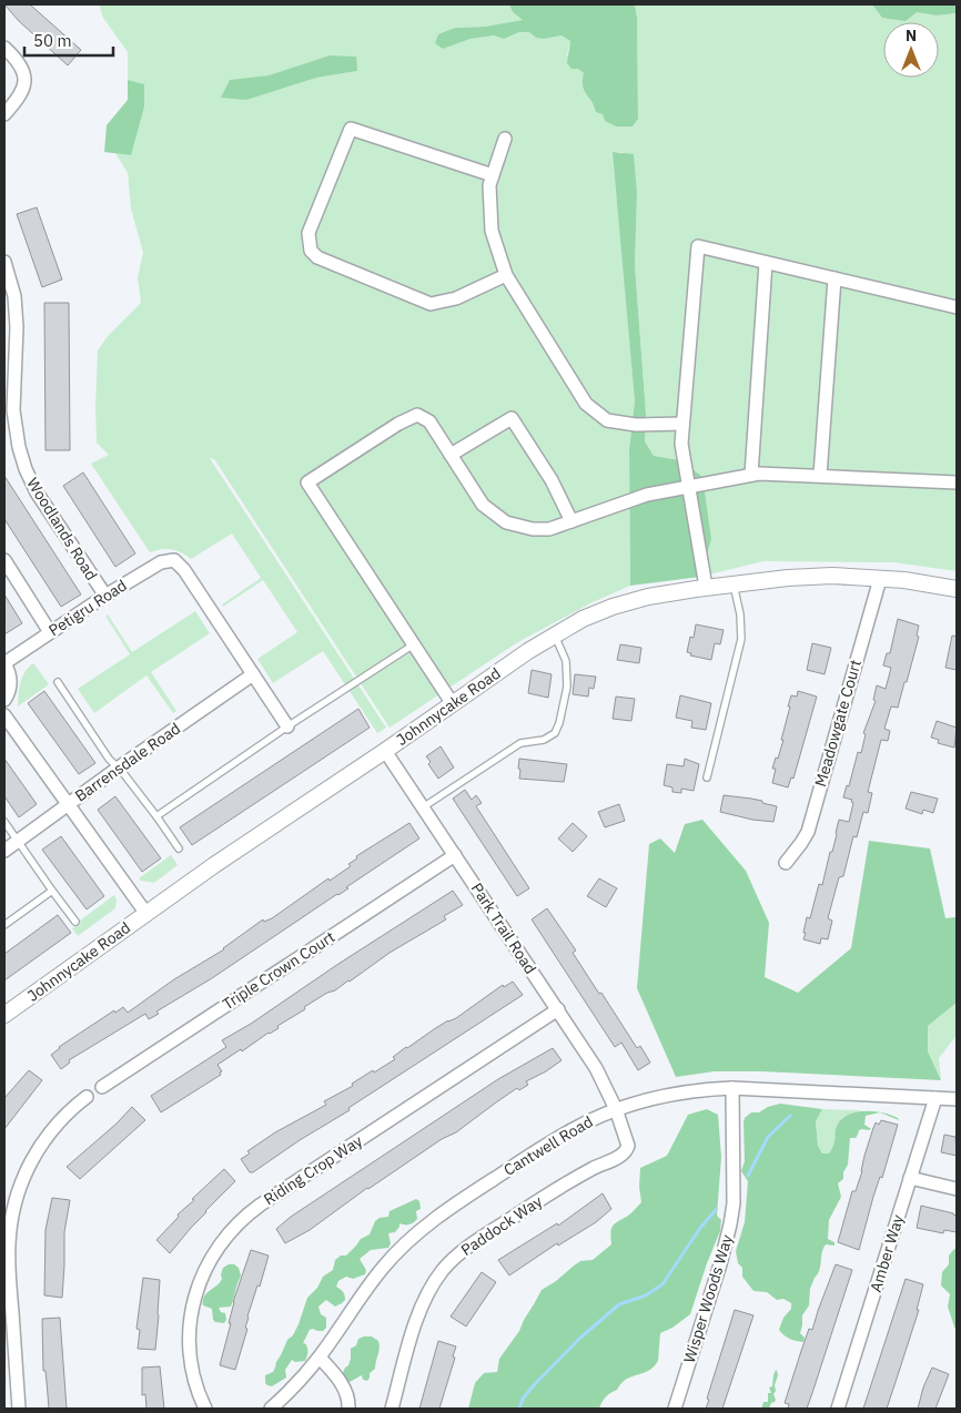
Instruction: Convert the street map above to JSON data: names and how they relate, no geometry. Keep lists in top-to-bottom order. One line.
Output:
{"streets":{"street":["Woodlands Road","Petigru Road","Johnnycake Road","Meadowgate Court","Barrensdale Road","Park Trail Road","Triple Crown Court","Cantwell Road","Riding Crop Way","Paddock Way","Amber Way","Wisper Woods Way"]},"crossings":[["Woodlands Road","Petigru Road"],["Petigru Road","Barrensdale Road"],["Johnnycake Road","Meadowgate Court"],["Johnnycake Road","Park Trail Road"],["Park Trail Road","Triple Crown Court"],["Park Trail Road","Cantwell Road"],["Park Trail Road","Riding Crop Way"],["Park Trail Road","Paddock Way"],["Cantwell Road","Paddock Way"],["Cantwell Road","Amber Way"],["Cantwell Road","Wisper Woods Way"]],"scale_bar":"50 m","north":"top"}
